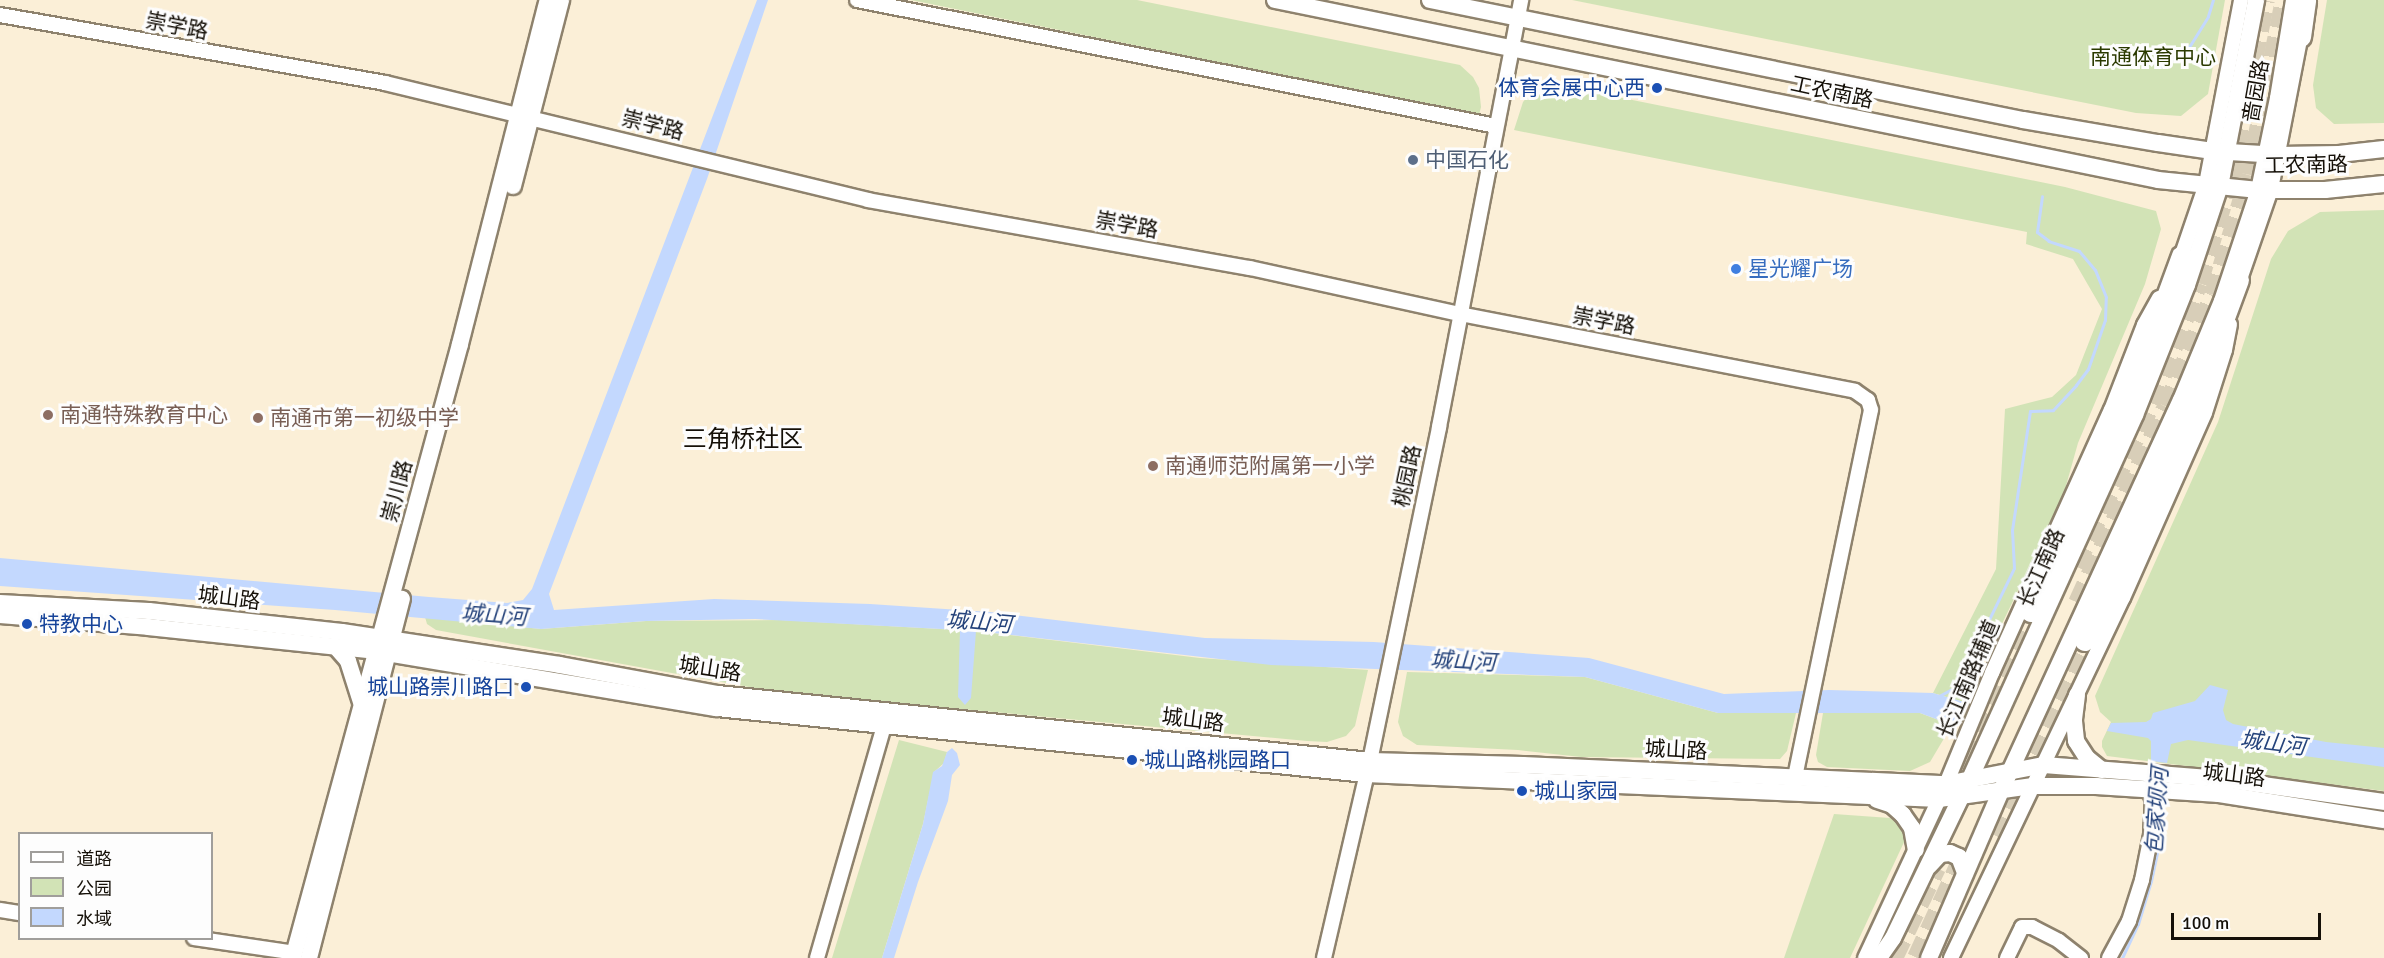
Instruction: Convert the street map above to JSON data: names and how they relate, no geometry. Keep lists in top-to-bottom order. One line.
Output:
{"streets":{"main road":["啬园路","工农南路","崇川路","长江南路","城山路"],"street":["崇学路","桃园路","长江南路辅道"]},"crossings":[["崇学路","桃园路"],["崇学路","崇川路"],["崇学路","城山路"],["啬园路","工农南路"],["啬园路","长江南路"],["啬园路","长江南路辅道"],["工农南路","桃园路"],["工农南路","长江南路"],["工农南路","长江南路辅道"],["桃园路","城山路"],["崇川路","城山路"],["长江南路","城山路"],["长江南路","长江南路辅道"],["城山路","长江南路辅道"]],"districts":["三角桥社区"],"water":["城山河","包家坝河"],"parks":["南通体育中心"],"places":["体育会展中心西","中国石化","星光耀广场","南通特殊教育中心","南通市第一初级中学","南通师范附属第一小学","特教中心","城山路崇川路口","城山路桃园路口","城山家园"],"legend":["道路","公园","水域"],"scale_bar":"100 m"}
